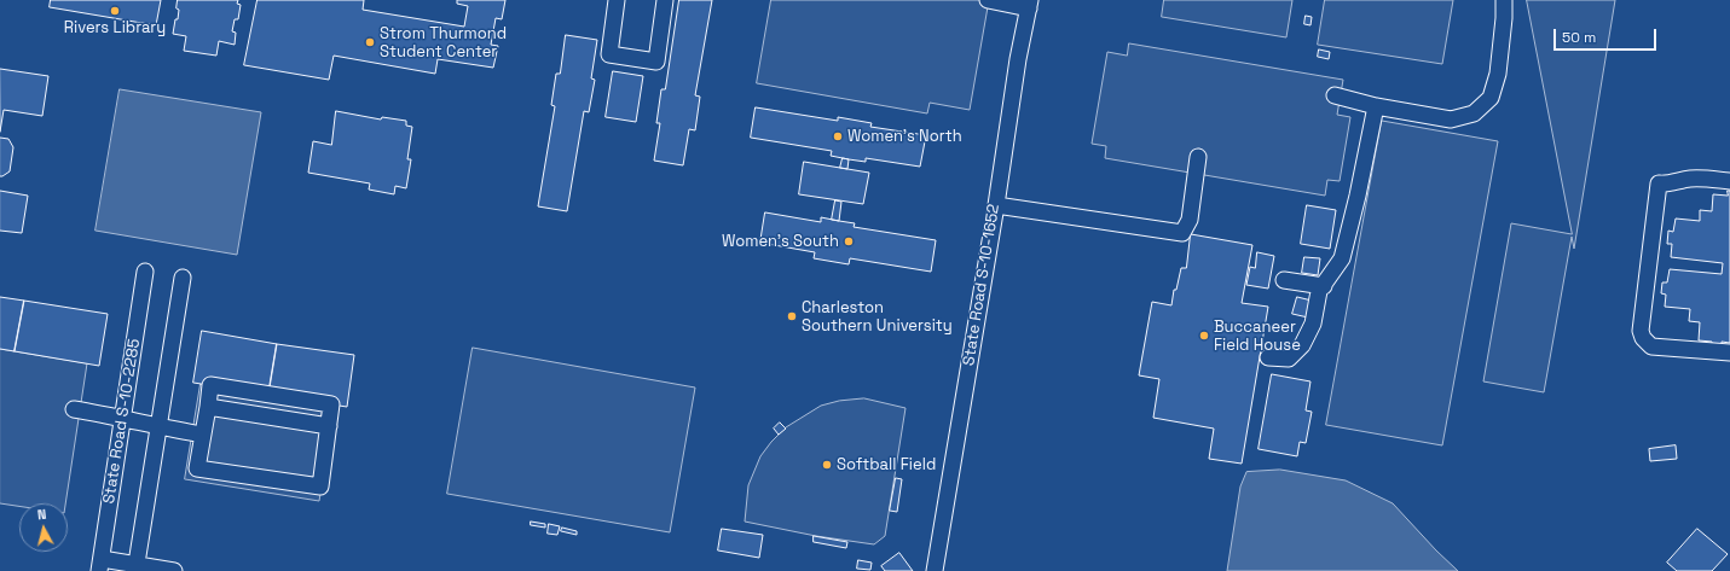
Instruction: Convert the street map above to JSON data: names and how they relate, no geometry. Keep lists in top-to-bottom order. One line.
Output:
{"streets":{"street":["State Road S-10-1652","State Road S-10-2285"]},"places":["Rivers Library","Strom Thurmond Student Center","Women's North","Women's South","Charleston Southern University","Buccaneer Field House","Softball Field"],"scale_bar":"50 m","north":"top"}
